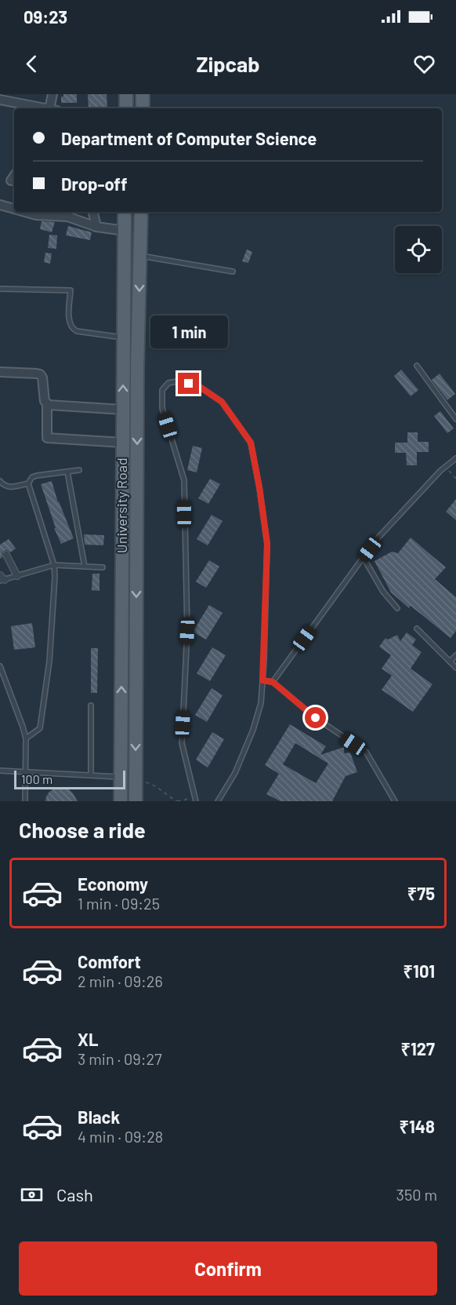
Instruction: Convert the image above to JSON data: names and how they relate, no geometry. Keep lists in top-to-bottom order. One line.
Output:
{"streets":{"main road":["University Road"]},"scale_bar":"100 m","page":{"status":"09:23","header":"Zipcab","banner":["Department of Computer Science","Drop-off"],"bubble":"1 min","scale":"100 m","heading":"Choose a ride","list":[{"name":"Economy","note":"1 min · 09:25","value":"₹75"},{"name":"Comfort","note":"2 min · 09:26","value":"₹101"},{"name":"XL","note":"3 min · 09:27","value":"₹127"},{"name":"Black","note":"4 min · 09:28","value":"₹148"}],"pay":["Cash","350 m"],"buttons":"Confirm"}}
